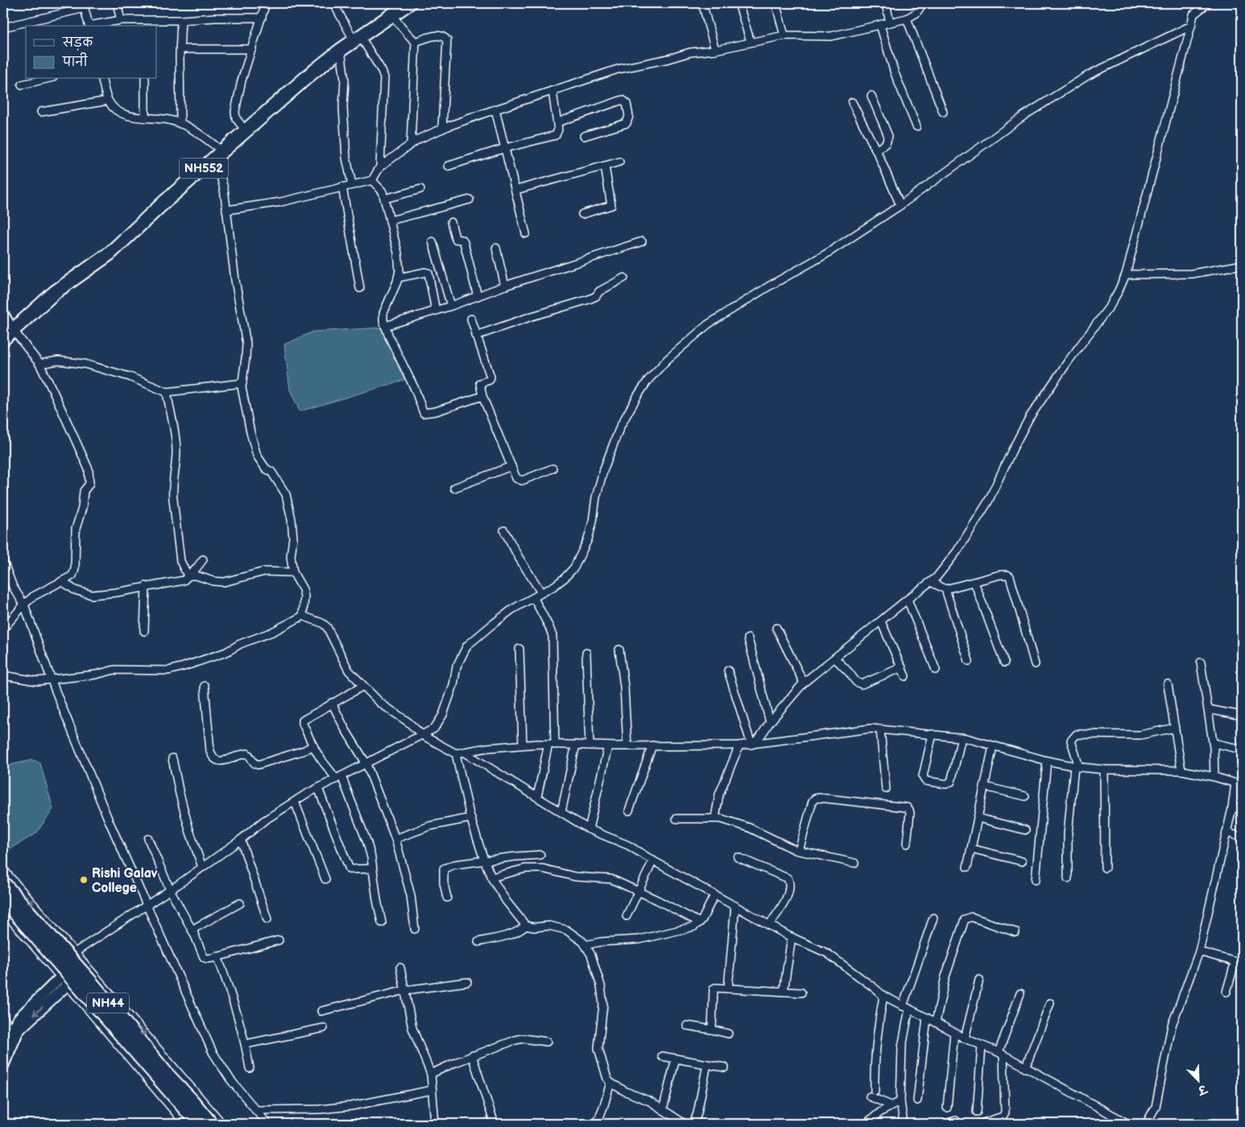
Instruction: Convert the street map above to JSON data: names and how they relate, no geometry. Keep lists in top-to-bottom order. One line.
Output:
{"streets":{"highway":["NH552","NH44"]},"places":["Rishi Galav College"],"legend":["सड़क","पानी"],"north":"bottom right"}
